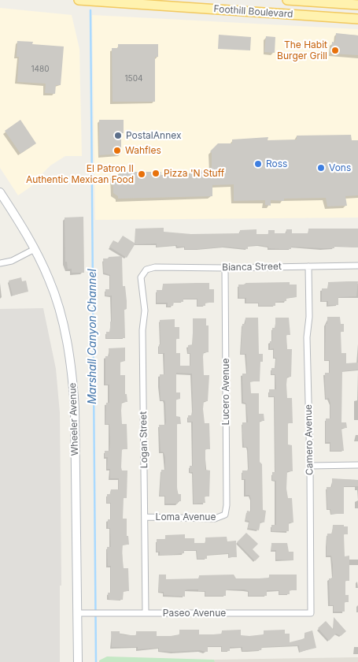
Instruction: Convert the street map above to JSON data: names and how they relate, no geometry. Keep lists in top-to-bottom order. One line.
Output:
{"streets":{"main road":["Foothill Boulevard","Wheeler Avenue"],"street":["Bianca Street","Lucero Avenue","Logan Street","Camero Avenue","Loma Avenue","Paseo Avenue"]},"crossings":[["Bianca Street","Lucero Avenue"],["Bianca Street","Logan Street"],["Bianca Street","Camero Avenue"],["Lucero Avenue","Loma Avenue"],["Wheeler Avenue","Paseo Avenue"],["Logan Street","Loma Avenue"],["Logan Street","Paseo Avenue"],["Camero Avenue","Paseo Avenue"]],"water":["Marshall Canyon Channel"],"places":["The Habit Burger Grill","PostalAnnex","Wahfles","Ross","Vons","Pizza 'N Stuff","El Patron II Authentic Mexican Food"],"house_numbers":["1480","1504"]}
